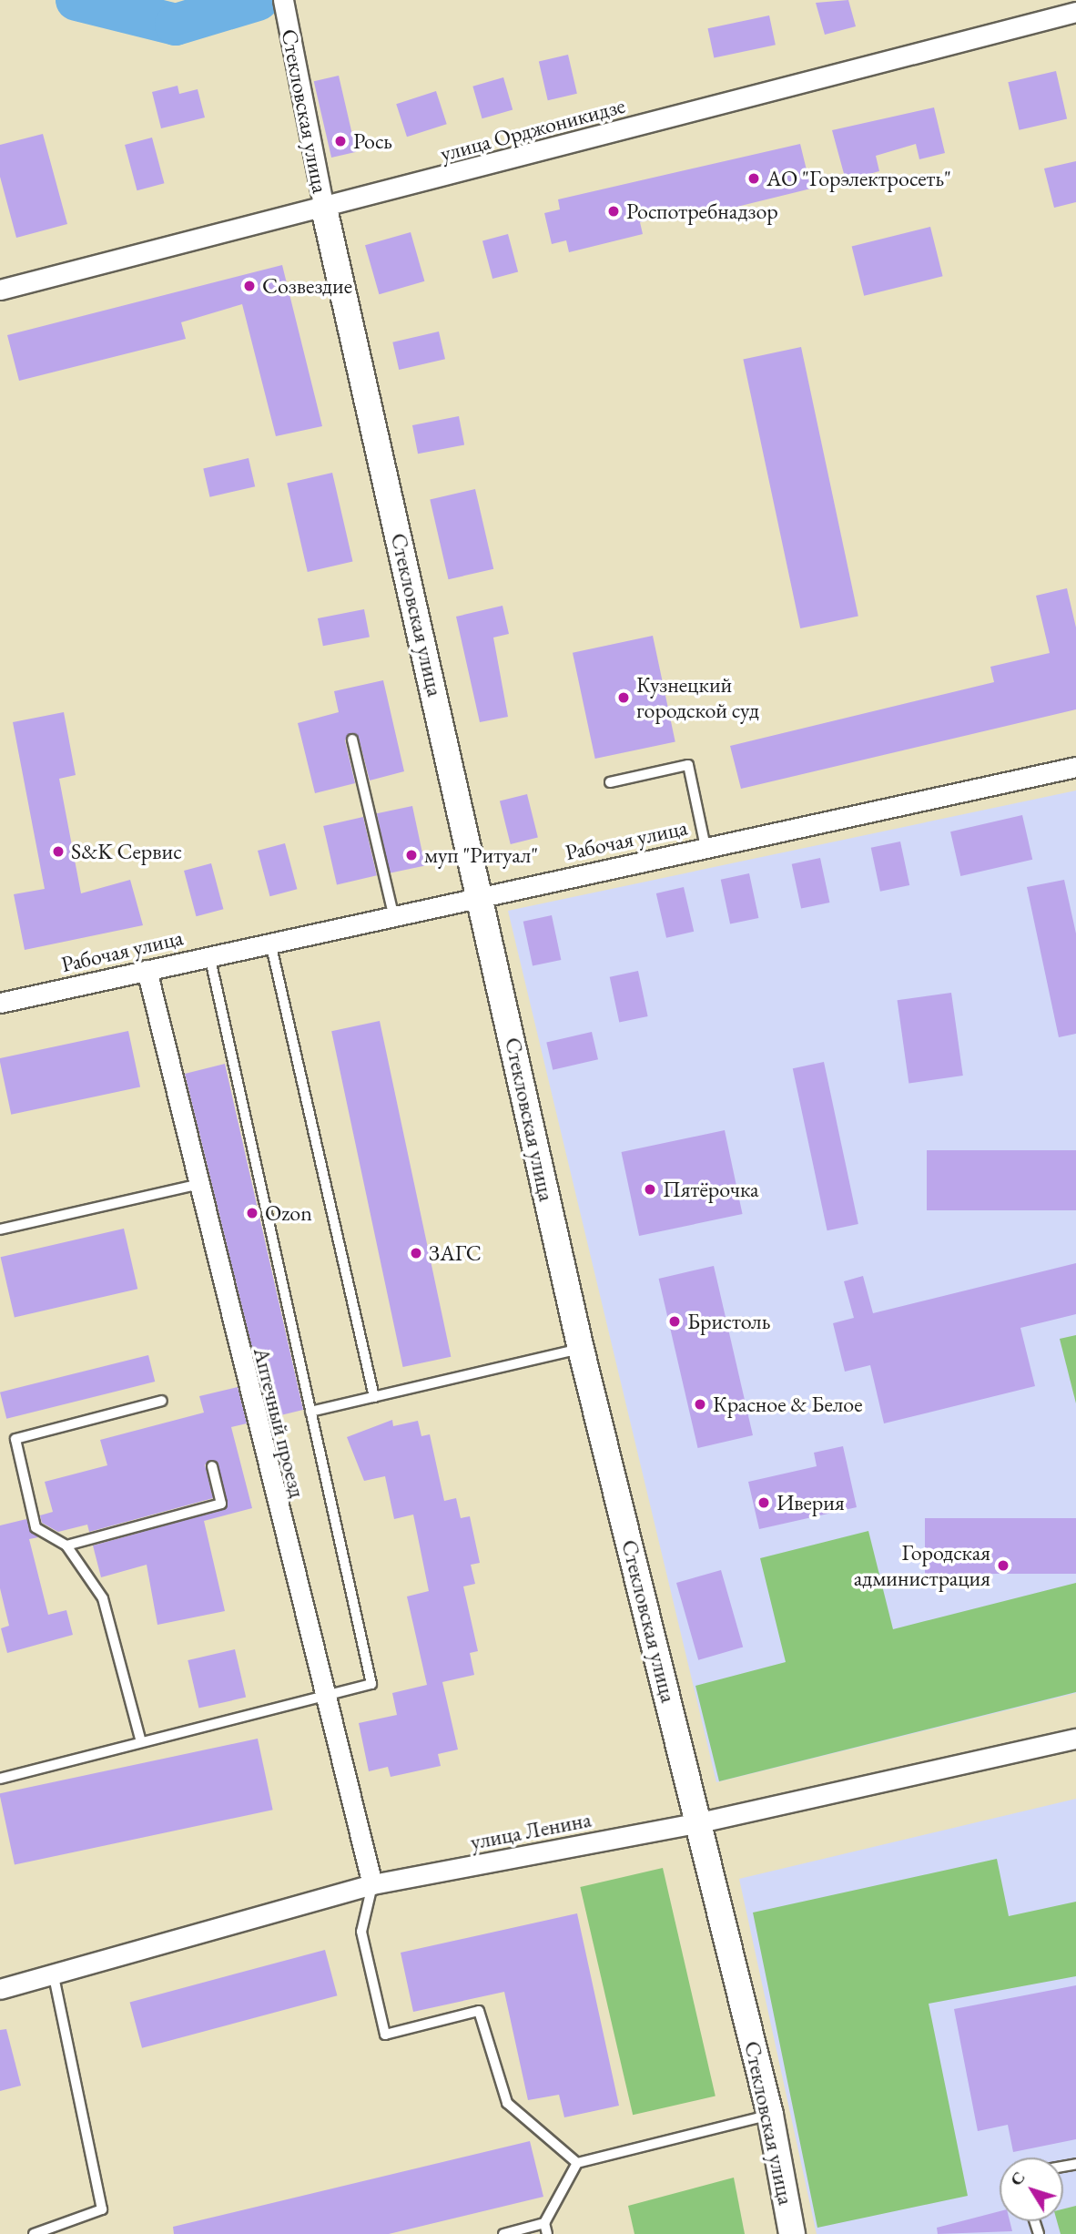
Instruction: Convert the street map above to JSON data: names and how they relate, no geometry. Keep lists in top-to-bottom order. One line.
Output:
{"streets":{"street":["Стекловская улица","улица Орджоникидзе","Рабочая улица","Аптечный проезд","улица Ленина"]},"crossings":[["Стекловская улица","улица Орджоникидзе"],["Стекловская улица","Рабочая улица"],["Стекловская улица","улица Ленина"],["Рабочая улица","Аптечный проезд"],["Аптечный проезд","улица Ленина"]],"places":["Рось","АО \"Горэлектросеть\"","Роспотребнадзор","Созвездие","Кузнецкий городской суд","S&K Сервис","муп \"Ритуал\"","Пятёрочка","Ozon","ЗАГС","Бристоль","Красное & Белое","Иверия","Городская администрация"],"north":"top left"}
